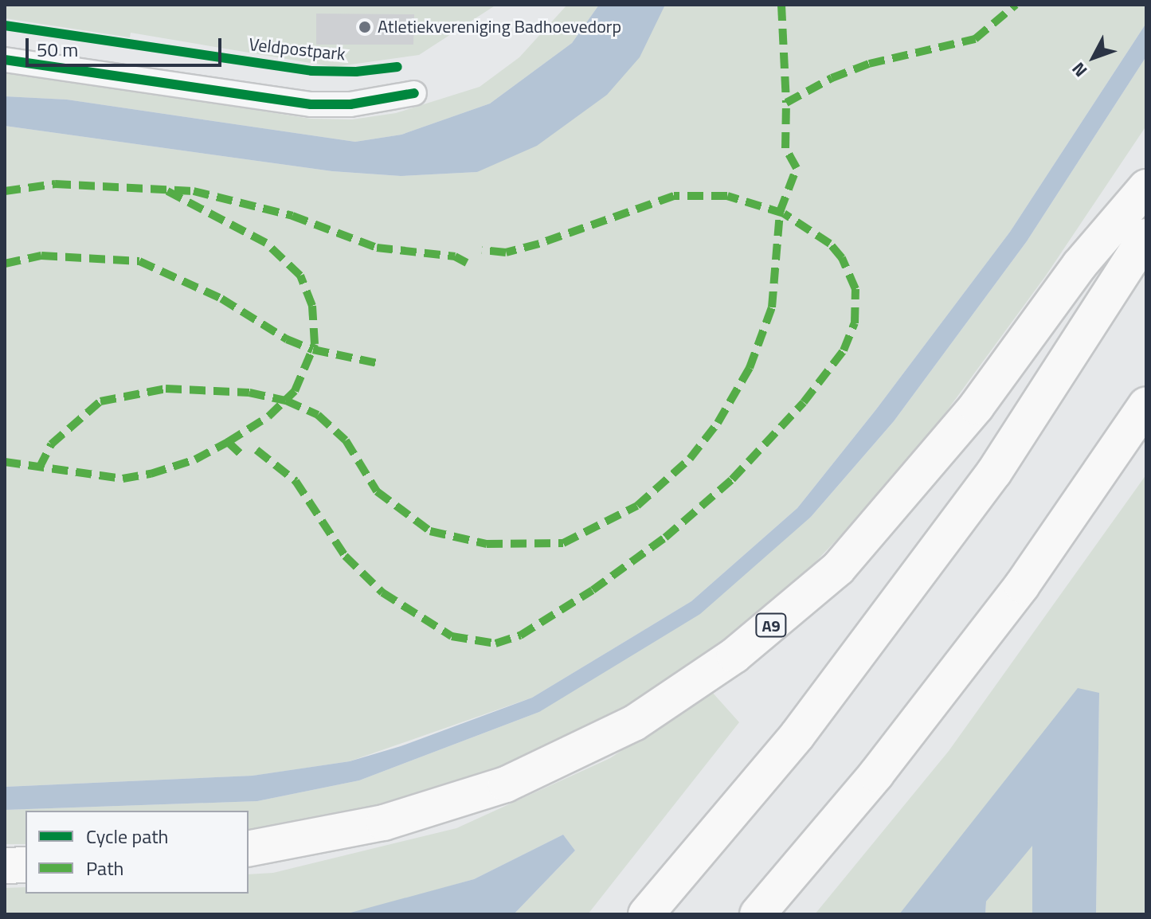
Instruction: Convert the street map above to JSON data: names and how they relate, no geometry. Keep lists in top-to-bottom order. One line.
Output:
{"streets":{"highway":["A9"],"cycle path":["Veldpostpark"]},"places":["Atletiekvereniging Badhoevedorp"],"legend":["Cycle path","Path"],"scale_bar":"50 m","north":"bottom left"}
